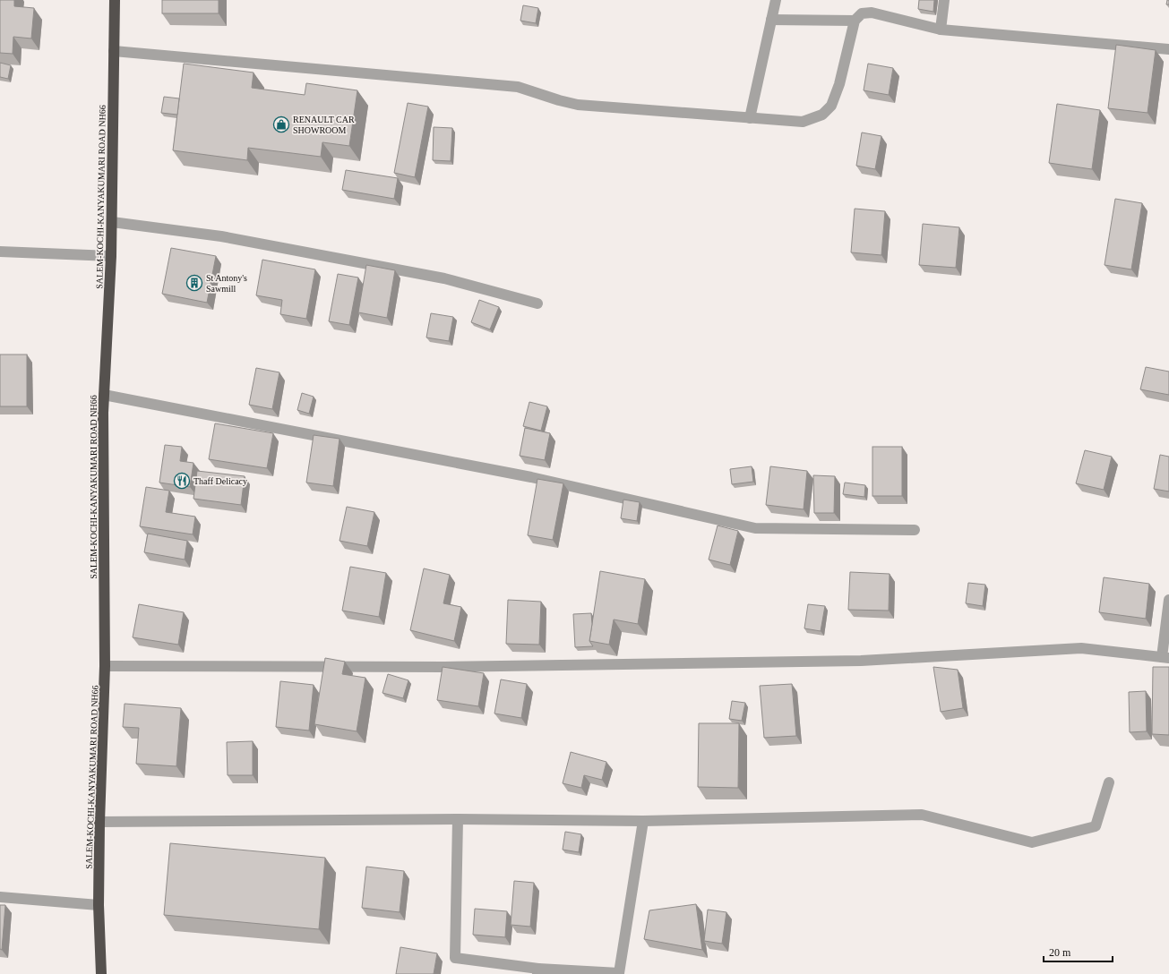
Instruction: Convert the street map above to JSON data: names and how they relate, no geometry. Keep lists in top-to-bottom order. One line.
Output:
{"streets":{"highway":["SALEM-KOCHI-KANYAKUMARI ROAD NH66"]},"places":{"shop":["RENAULT CAR SHOWROOM"],"building":["St Antony's Sawmill"],"restaurant":["Thaff Delicacy"]},"scale_bar":"20 m"}
